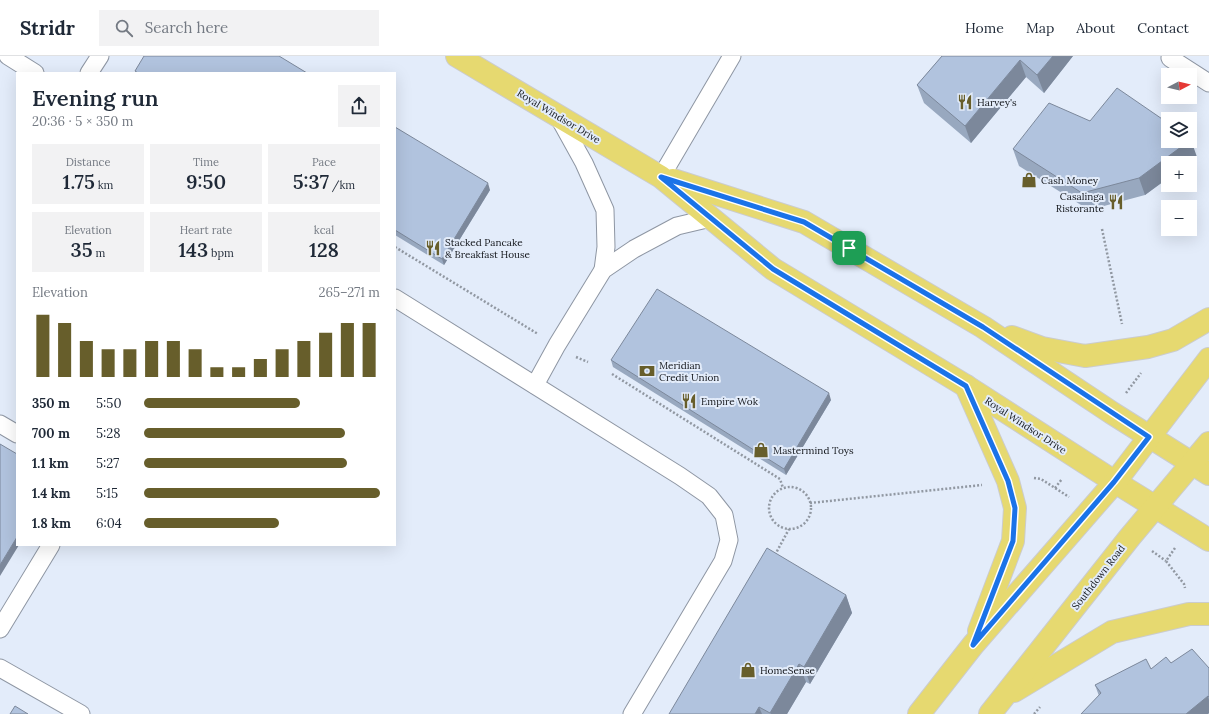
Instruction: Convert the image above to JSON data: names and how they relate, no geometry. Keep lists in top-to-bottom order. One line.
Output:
{"streets":{"main road":["Royal Windsor Drive","Southdown Road"]},"crossings":[["Royal Windsor Drive","Southdown Road"]],"places":{"restaurant":["Harvey's","Casalinga Ristorante","Stacked Pancake & Breakfast House","Empire Wok"],"shop":["Cash Money","Mastermind Toys","HomeSense"],"bank":["Meridian Credit Union"]},"north":"right","page":{"header":"Stridr","search":"Search here","nav":["Home","Map","About","Contact"],"map_buttons":["+","−"],"heading":["Evening run","20:36 · 5 × 350 m"],"stats":[["Distance","1.75 km"],["Time","9:50"],["Pace","5:37 /km"],["Elevation","35 m"],["Heart rate","143 bpm"],["kcal","128"]],"chart":["Elevation","265–271 m"],"list":[{"name":"350 m","note":"5:50"},{"name":"700 m","note":"5:28"},{"name":"1.1 km","note":"5:27"},{"name":"1.4 km","note":"5:15"},{"name":"1.8 km","note":"6:04"}]}}
